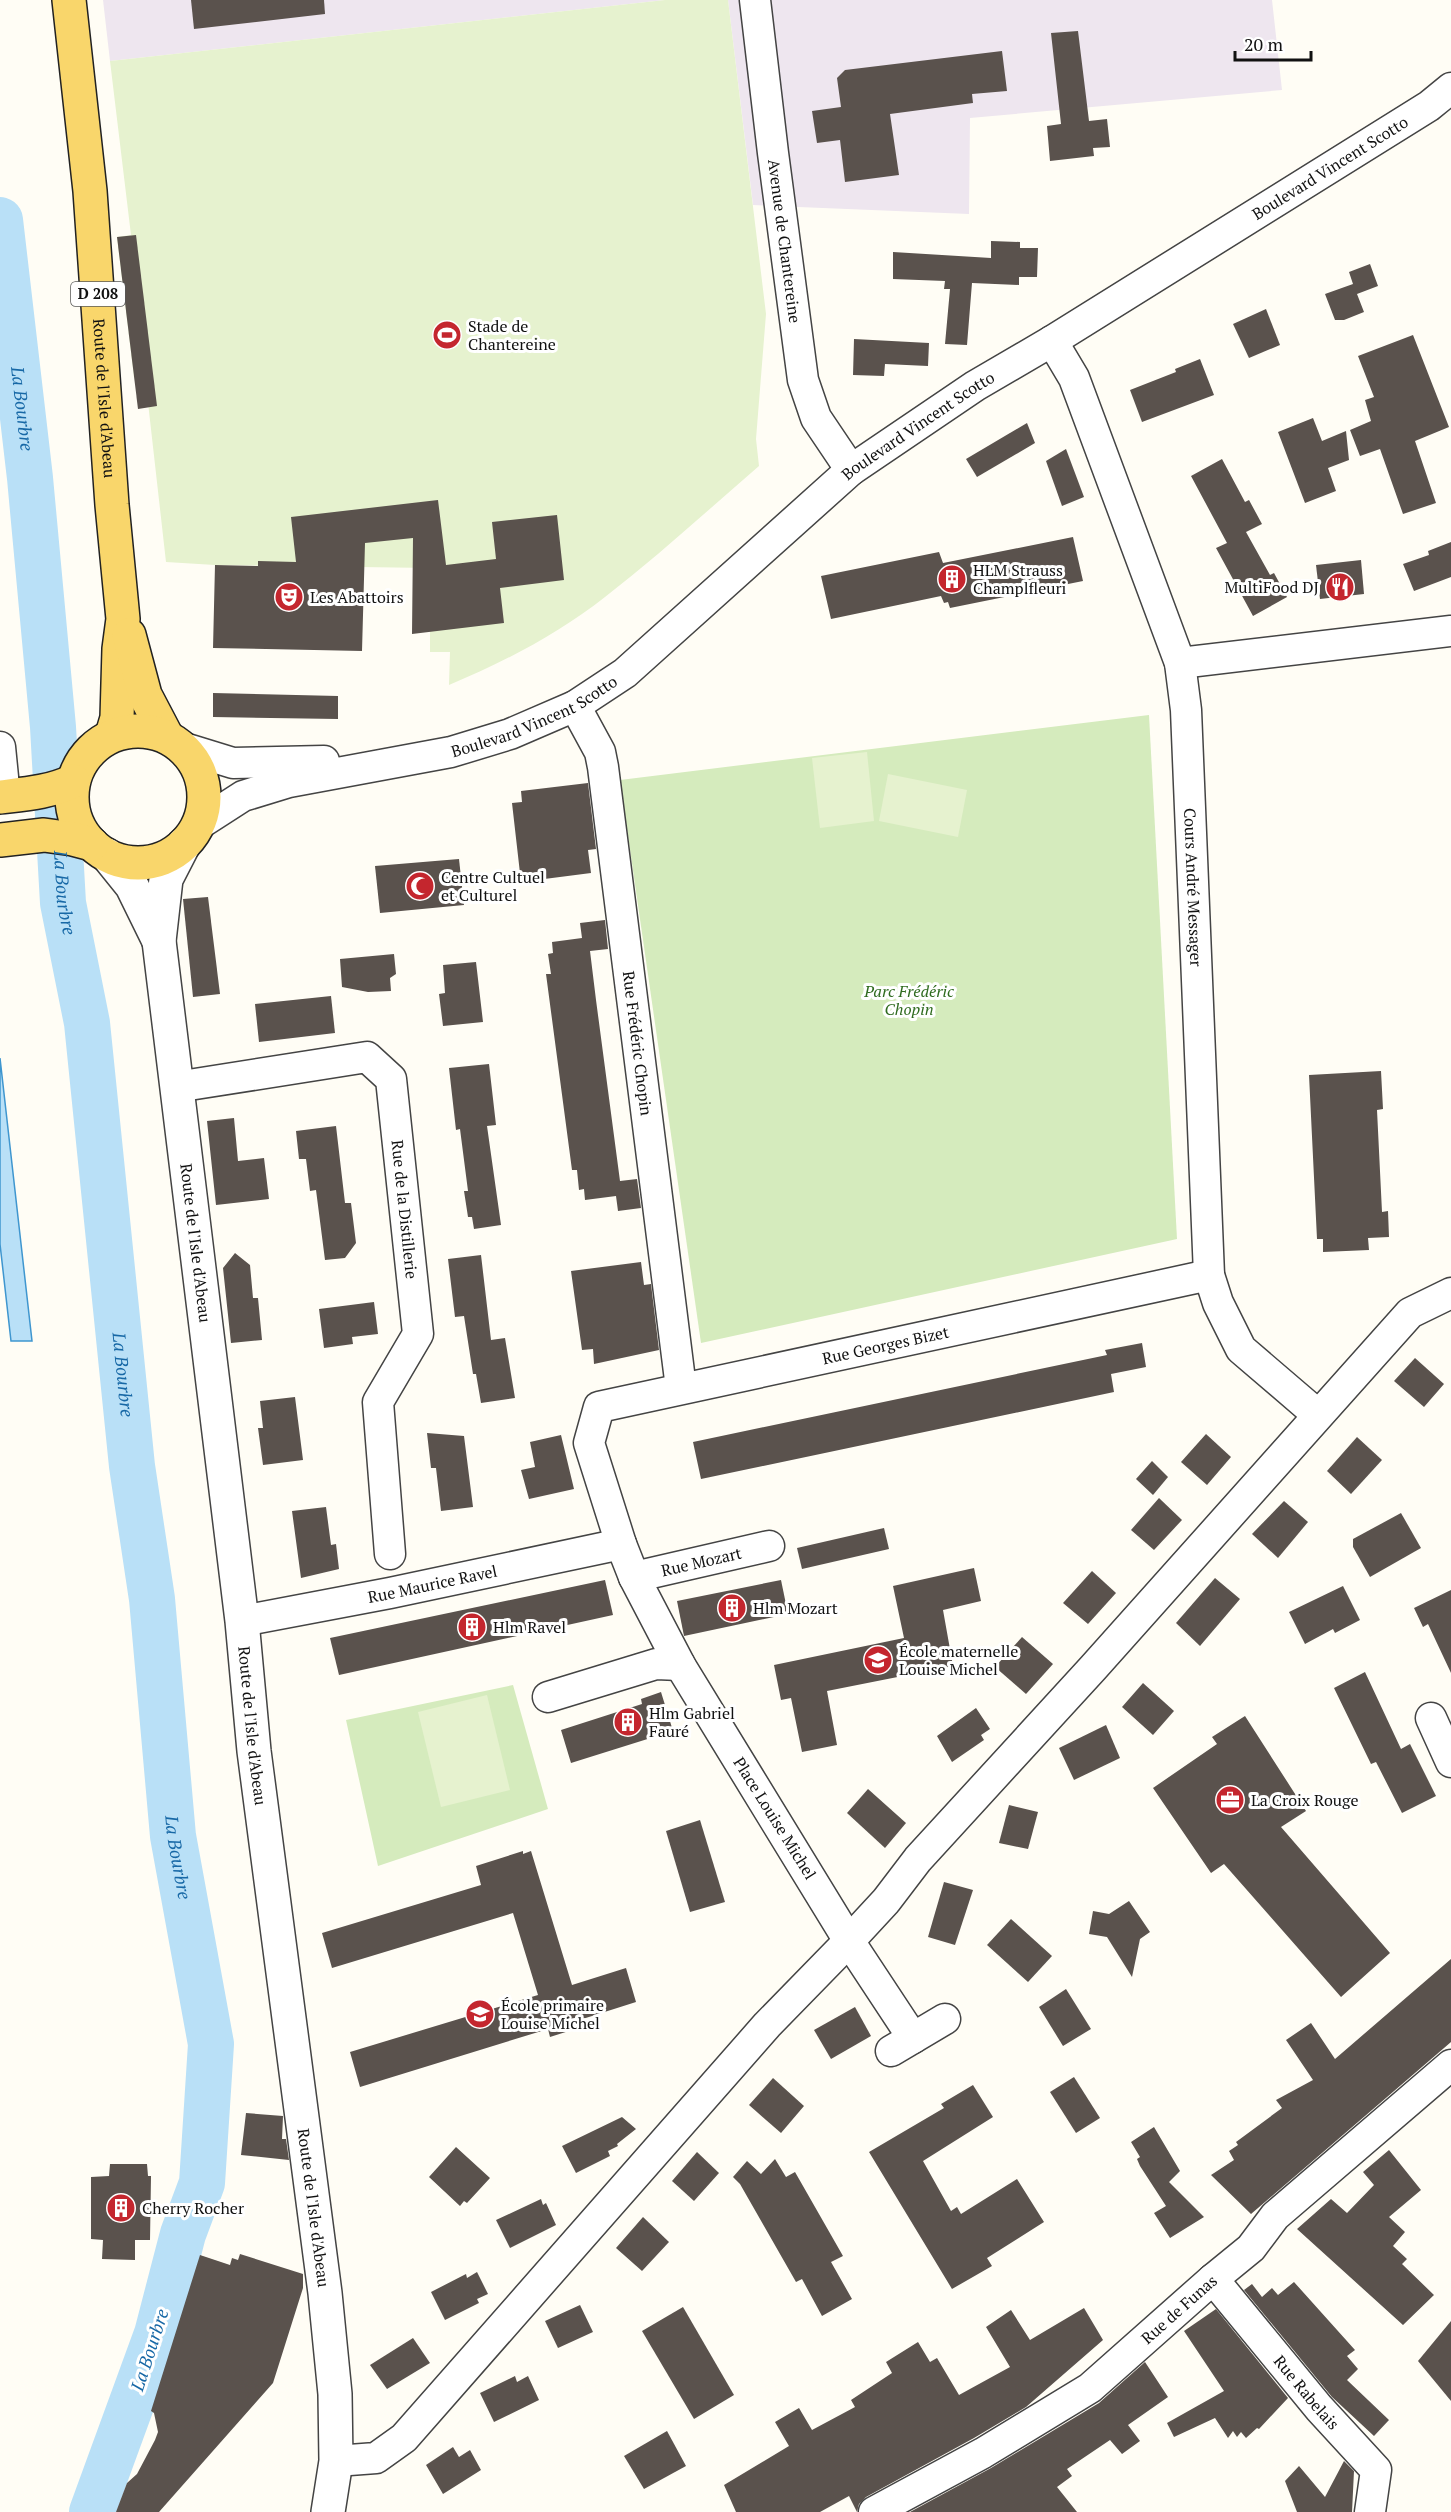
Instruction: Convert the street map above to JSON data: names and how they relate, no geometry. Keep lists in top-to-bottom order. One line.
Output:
{"streets":{"main road":["D 208","Route de l'Isle d'Abeau"],"street":["Boulevard Vincent Scotto","Avenue de Chantereine","Cours André Messager","Rue Frédéric Chopin","Rue de la Distillerie","Rue Georges Bizet","Rue Mozart","Rue Maurice Ravel","Place Louise Michel","Rue de Funas","Rue Rabelais"]},"crossings":[["Boulevard Vincent Scotto","Avenue de Chantereine"],["Boulevard Vincent Scotto","Route de l'Isle d'Abeau"],["Boulevard Vincent Scotto","Cours André Messager"],["Boulevard Vincent Scotto","Rue Frédéric Chopin"],["Route de l'Isle d'Abeau","Rue de la Distillerie"],["Route de l'Isle d'Abeau","Rue Maurice Ravel"],["Cours André Messager","Rue Georges Bizet"],["Rue Frédéric Chopin","Rue Georges Bizet"],["Rue Georges Bizet","Place Louise Michel"],["Rue Mozart","Place Louise Michel"],["Rue Maurice Ravel","Place Louise Michel"],["Rue de Funas","Rue Rabelais"]],"water":["La Bourbre"],"parks":["Parc Frédéric Chopin"],"places":{"sports":["Stade de Chantereine"],"building":["HLM Strauss Champlfleuri","Hlm Mozart","Hlm Ravel","Hlm Gabriel Fauré","Cherry Rocher"],"restaurant":["MultiFood DJ"],"theatre":["Les Abattoirs"],"mosque":["Centre Cultuel et Culturel"],"school or university":["École maternelle Louise Michel","École primaire Louise Michel"],"office":["La Croix Rouge"]},"scale_bar":"20 m"}
